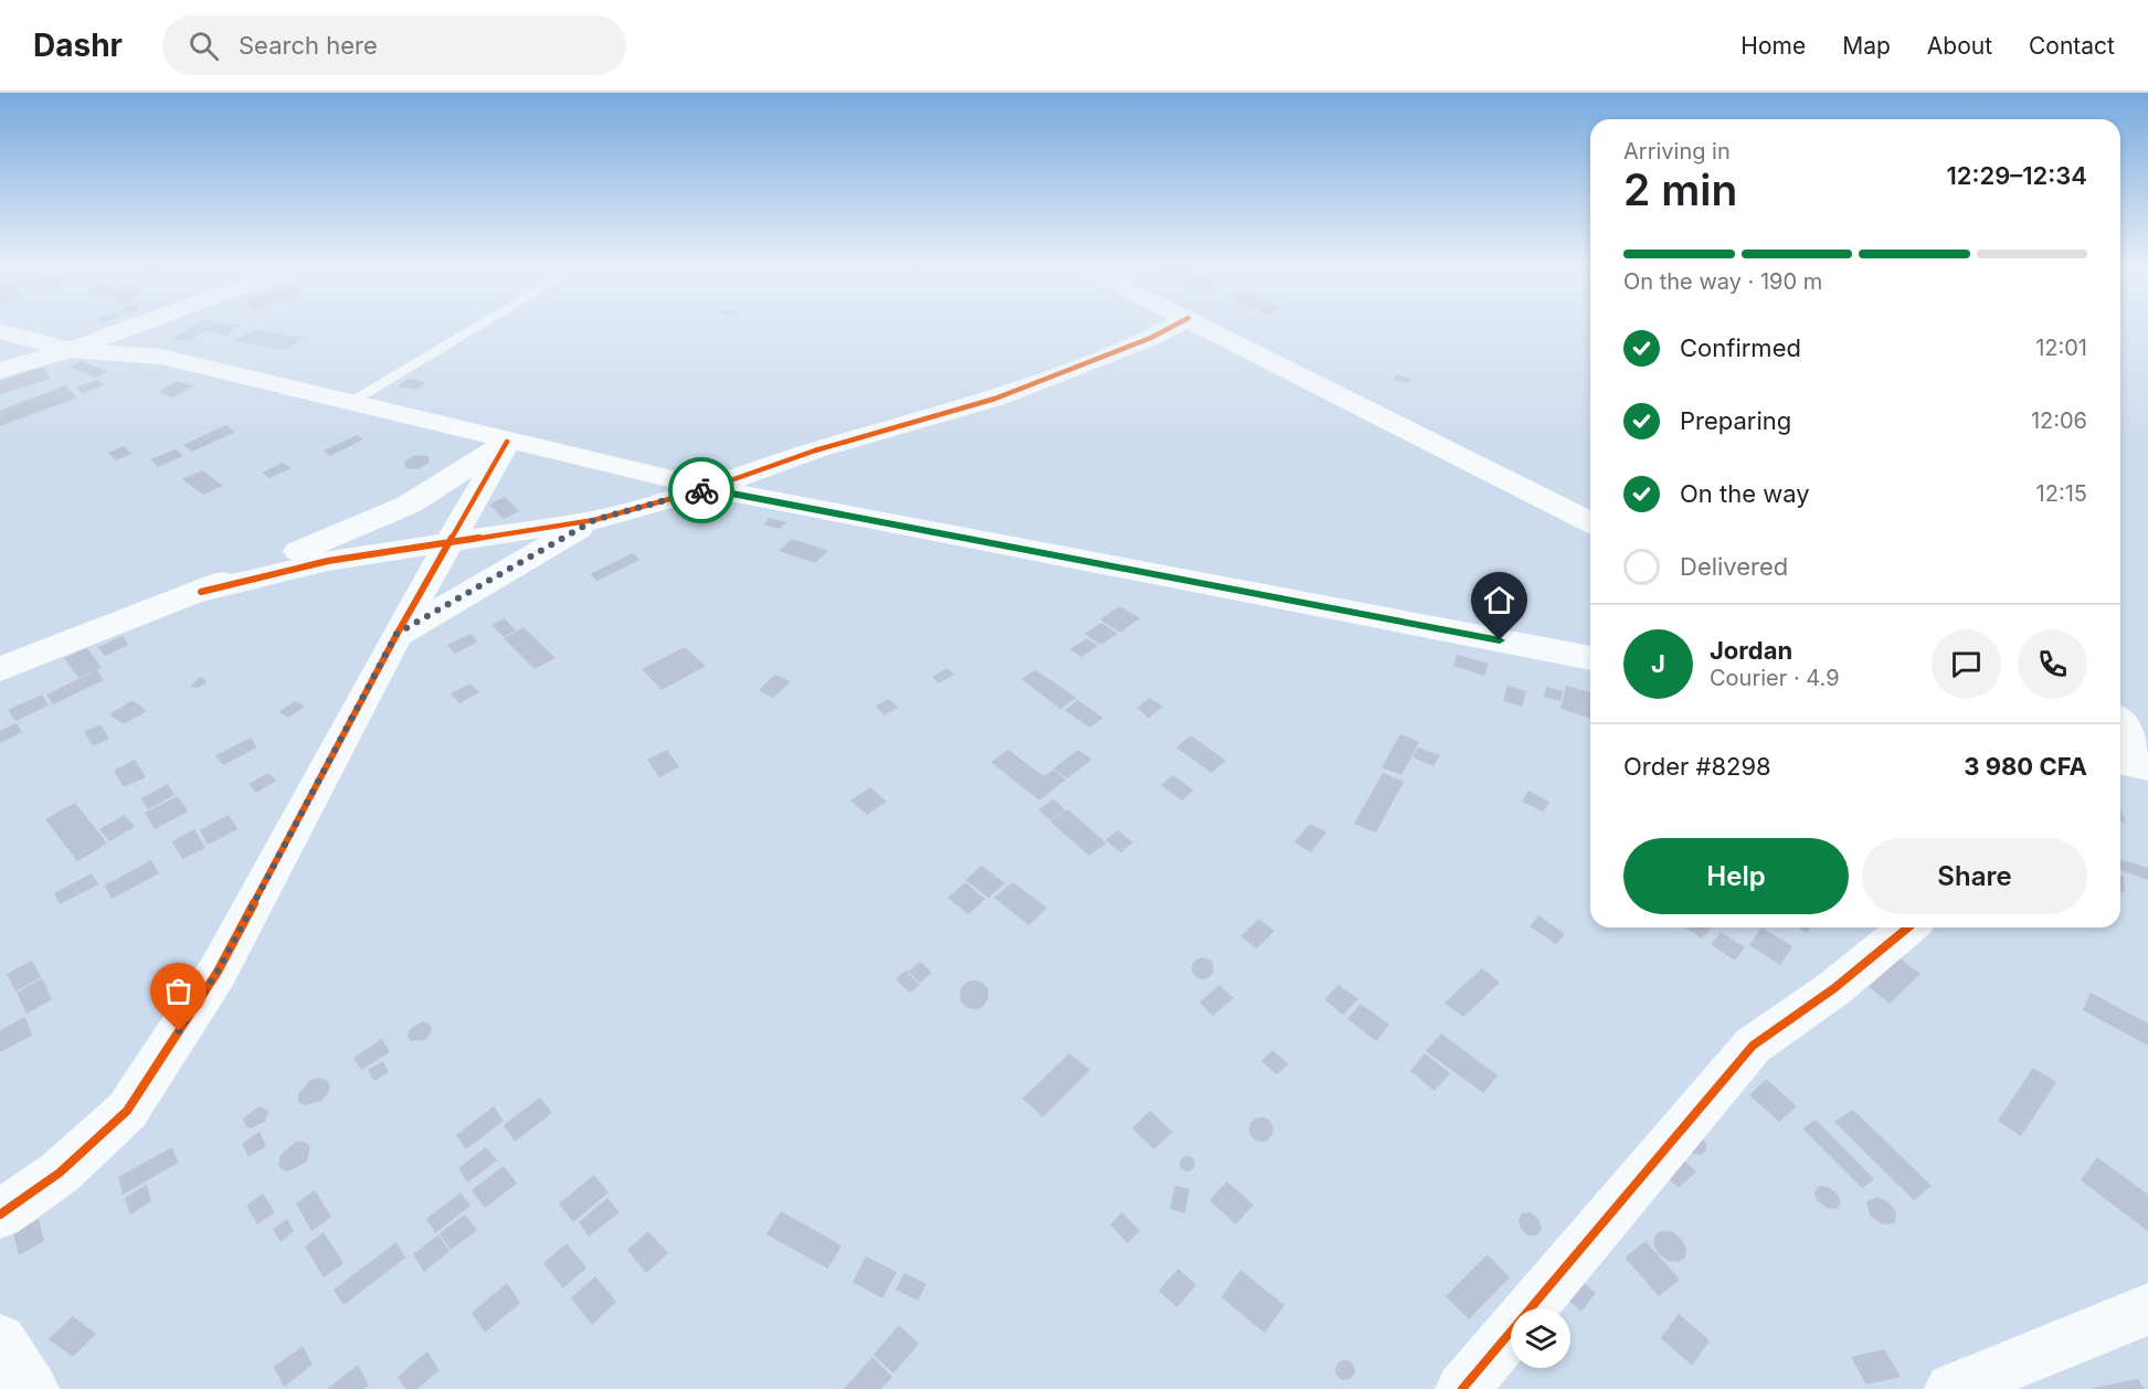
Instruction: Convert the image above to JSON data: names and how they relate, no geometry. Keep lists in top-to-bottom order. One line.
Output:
{"page":{"header":"Dashr","search":"Search here","nav":["Home","Map","About","Contact"],"heading":["2 min","Arriving in","12:29–12:34"],"panel":["Jordan","Courier · 4.9","Order #8298","3 980 CFA"],"bar":"On the way · 190 m","list":[["Confirmed","12:01"],["Preparing","12:06"],["On the way","12:15"],"Delivered"],"round":"J","buttons":["Help","Share"]}}
